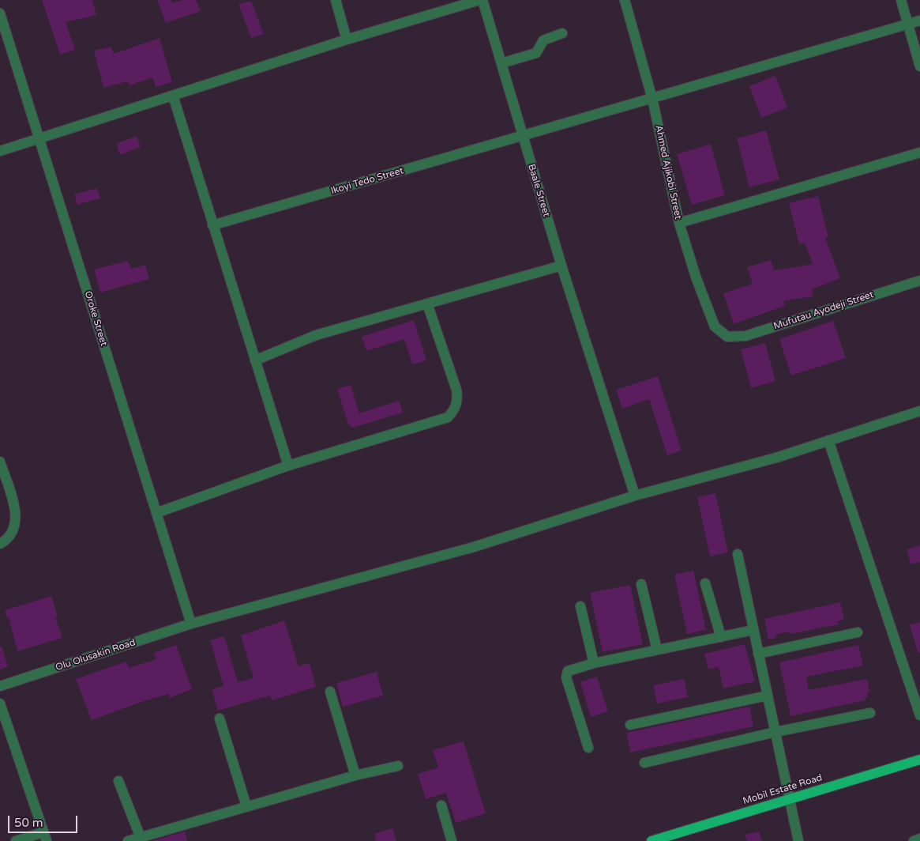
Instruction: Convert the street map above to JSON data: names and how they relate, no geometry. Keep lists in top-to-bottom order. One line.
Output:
{"streets":{"main road":["Mobil Estate Road"],"street":["Ahmed Ajikobi Street","Ikoyi Tedo Street","Baale Street","Mufutau Ayodeji Street","Oroke Street","Olu Olusakin Road"]},"crossings":[["Ahmed Ajikobi Street","Ikoyi Tedo Street"],["Ahmed Ajikobi Street","Mufutau Ayodeji Street"],["Ikoyi Tedo Street","Baale Street"],["Baale Street","Olu Olusakin Road"],["Oroke Street","Olu Olusakin Road"]],"scale_bar":"50 m"}
